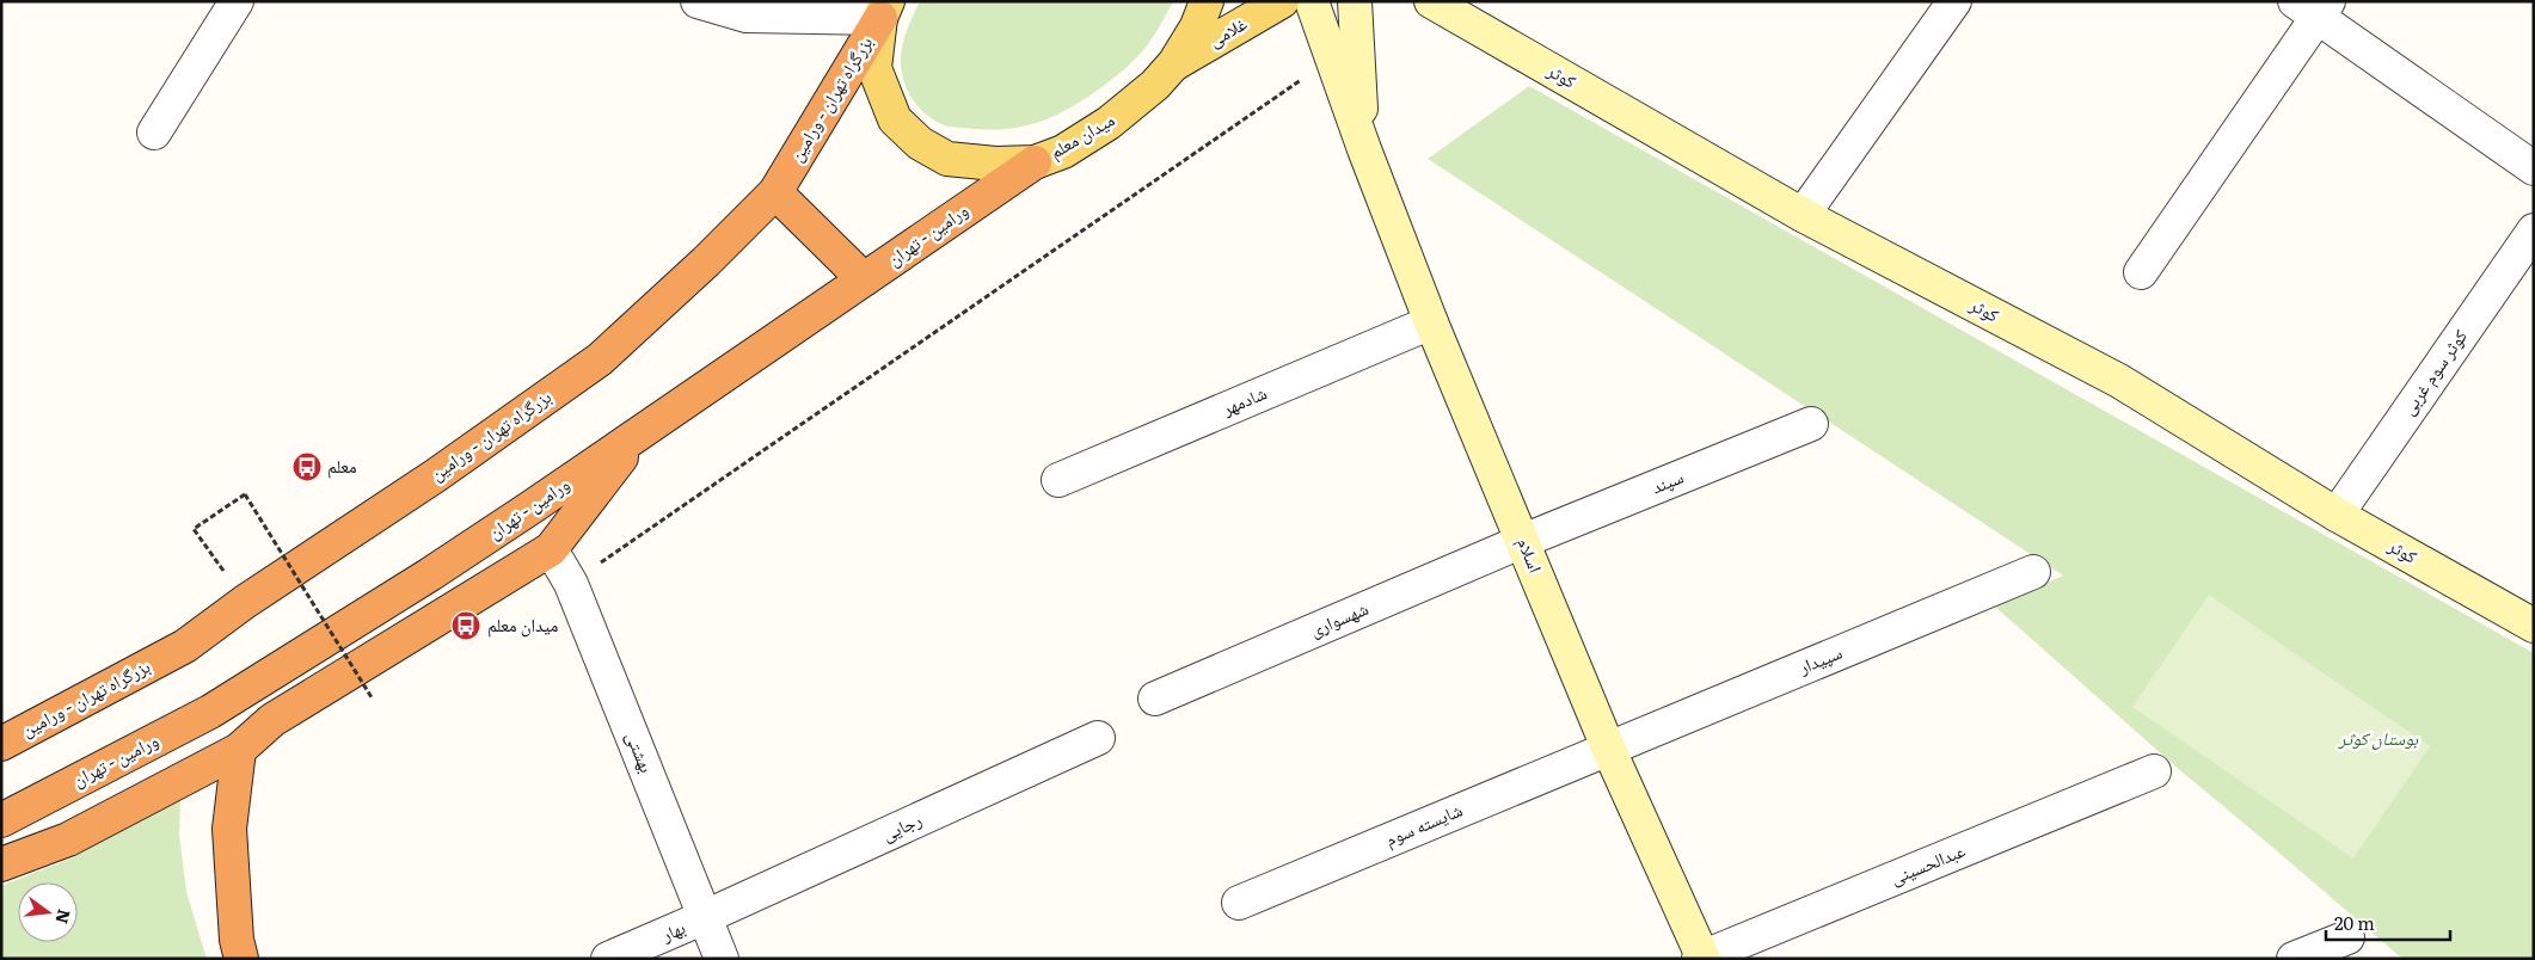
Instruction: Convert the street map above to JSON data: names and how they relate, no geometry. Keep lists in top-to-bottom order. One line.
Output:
{"streets":{"highway":["بزرگراه تهران - ورامین","ورامین - تهران"],"main road":["غلامی","کوثر","میدان معلم","اسلام"],"street":["کوثر سوم غربی","شادمهر","سپند","شهسواری","سپیدار","بهشتی","شایسته سوم","رجایی","عبدالحسینی","بهار"]},"crossings":[["غلامی","میدان معلم"],["کوثر","کوثر سوم غربی"],["بزرگراه تهران - ورامین","میدان معلم"],["میدان معلم","ورامین - تهران"],["شادمهر","اسلام"],["سپند","اسلام"],["سپند","شهسواری"],["اسلام","شهسواری"],["اسلام","سپیدار"],["اسلام","شایسته سوم"],["اسلام","عبدالحسینی"],["سپیدار","شایسته سوم"],["بهشتی","رجایی"],["بهشتی","بهار"],["رجایی","بهار"]],"parks":["بوستان کوثر"],"places":{"bus stop":["معلم","میدان معلم"]},"scale_bar":"20 m","north":"right"}
